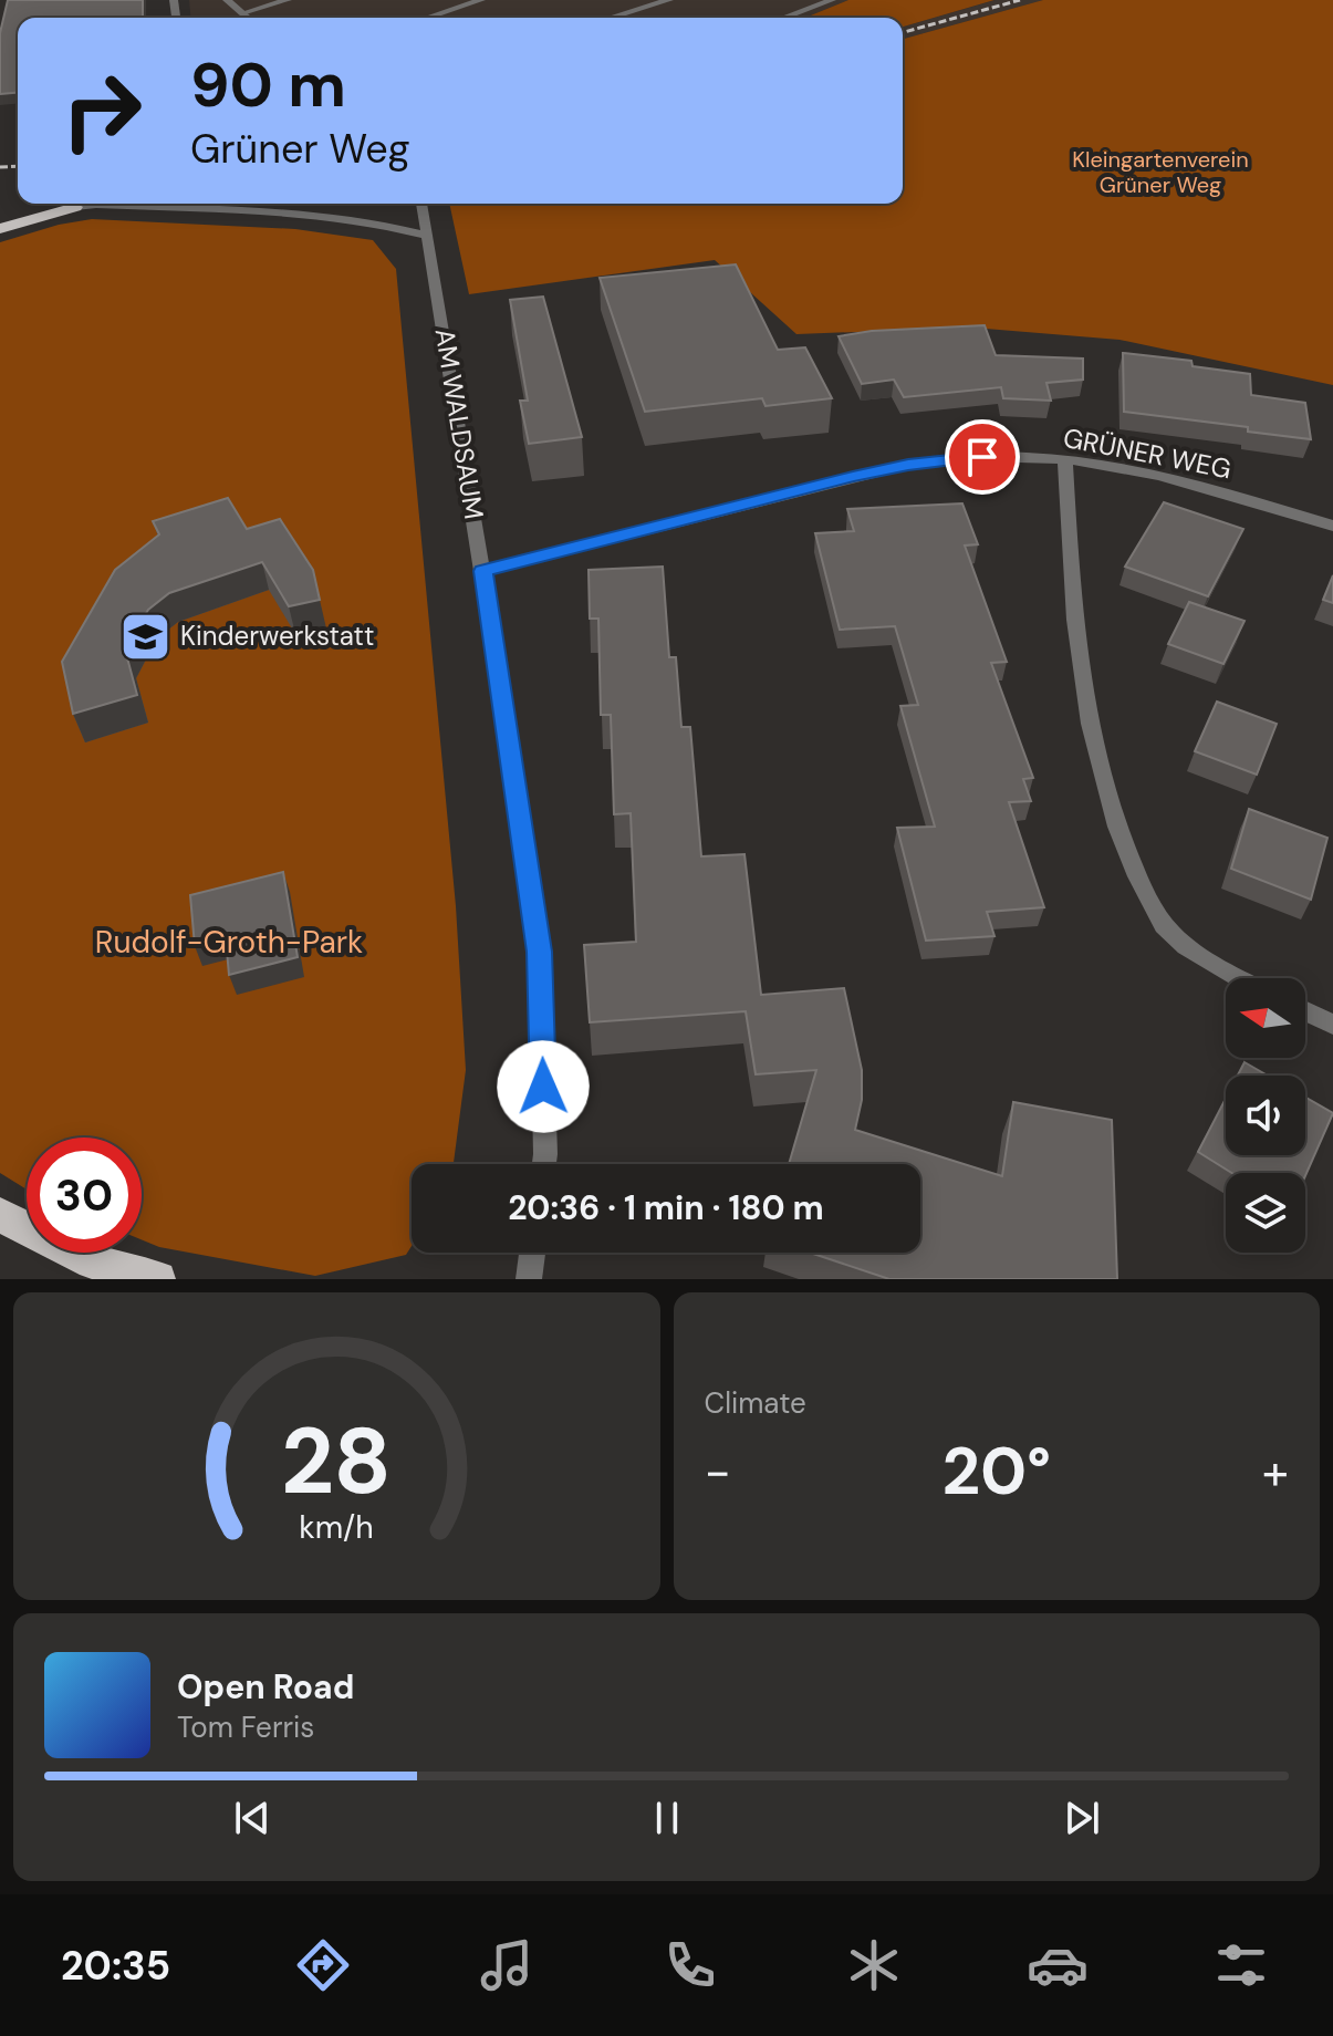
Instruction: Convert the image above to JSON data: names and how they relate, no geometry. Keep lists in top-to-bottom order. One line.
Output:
{"streets":{"street":["AM WALDSAUM","GRÜNER WEG"]},"crossings":[["AM WALDSAUM","GRÜNER WEG"]],"parks":["Kleingartenverein Grüner Weg","Rudolf-Groth-Park"],"places":{"school or university":["Kinderwerkstatt"]},"north":"left","page":{"turn":["90 m","Grüner Weg"],"limit":"30","trip":"20:36 · 1 min · 180 m","tile":"Climate","heat":["−","20°","+"],"song":["Open Road","Tom Ferris"],"tabs":"20:35","gauge":["28","km/h"]}}
